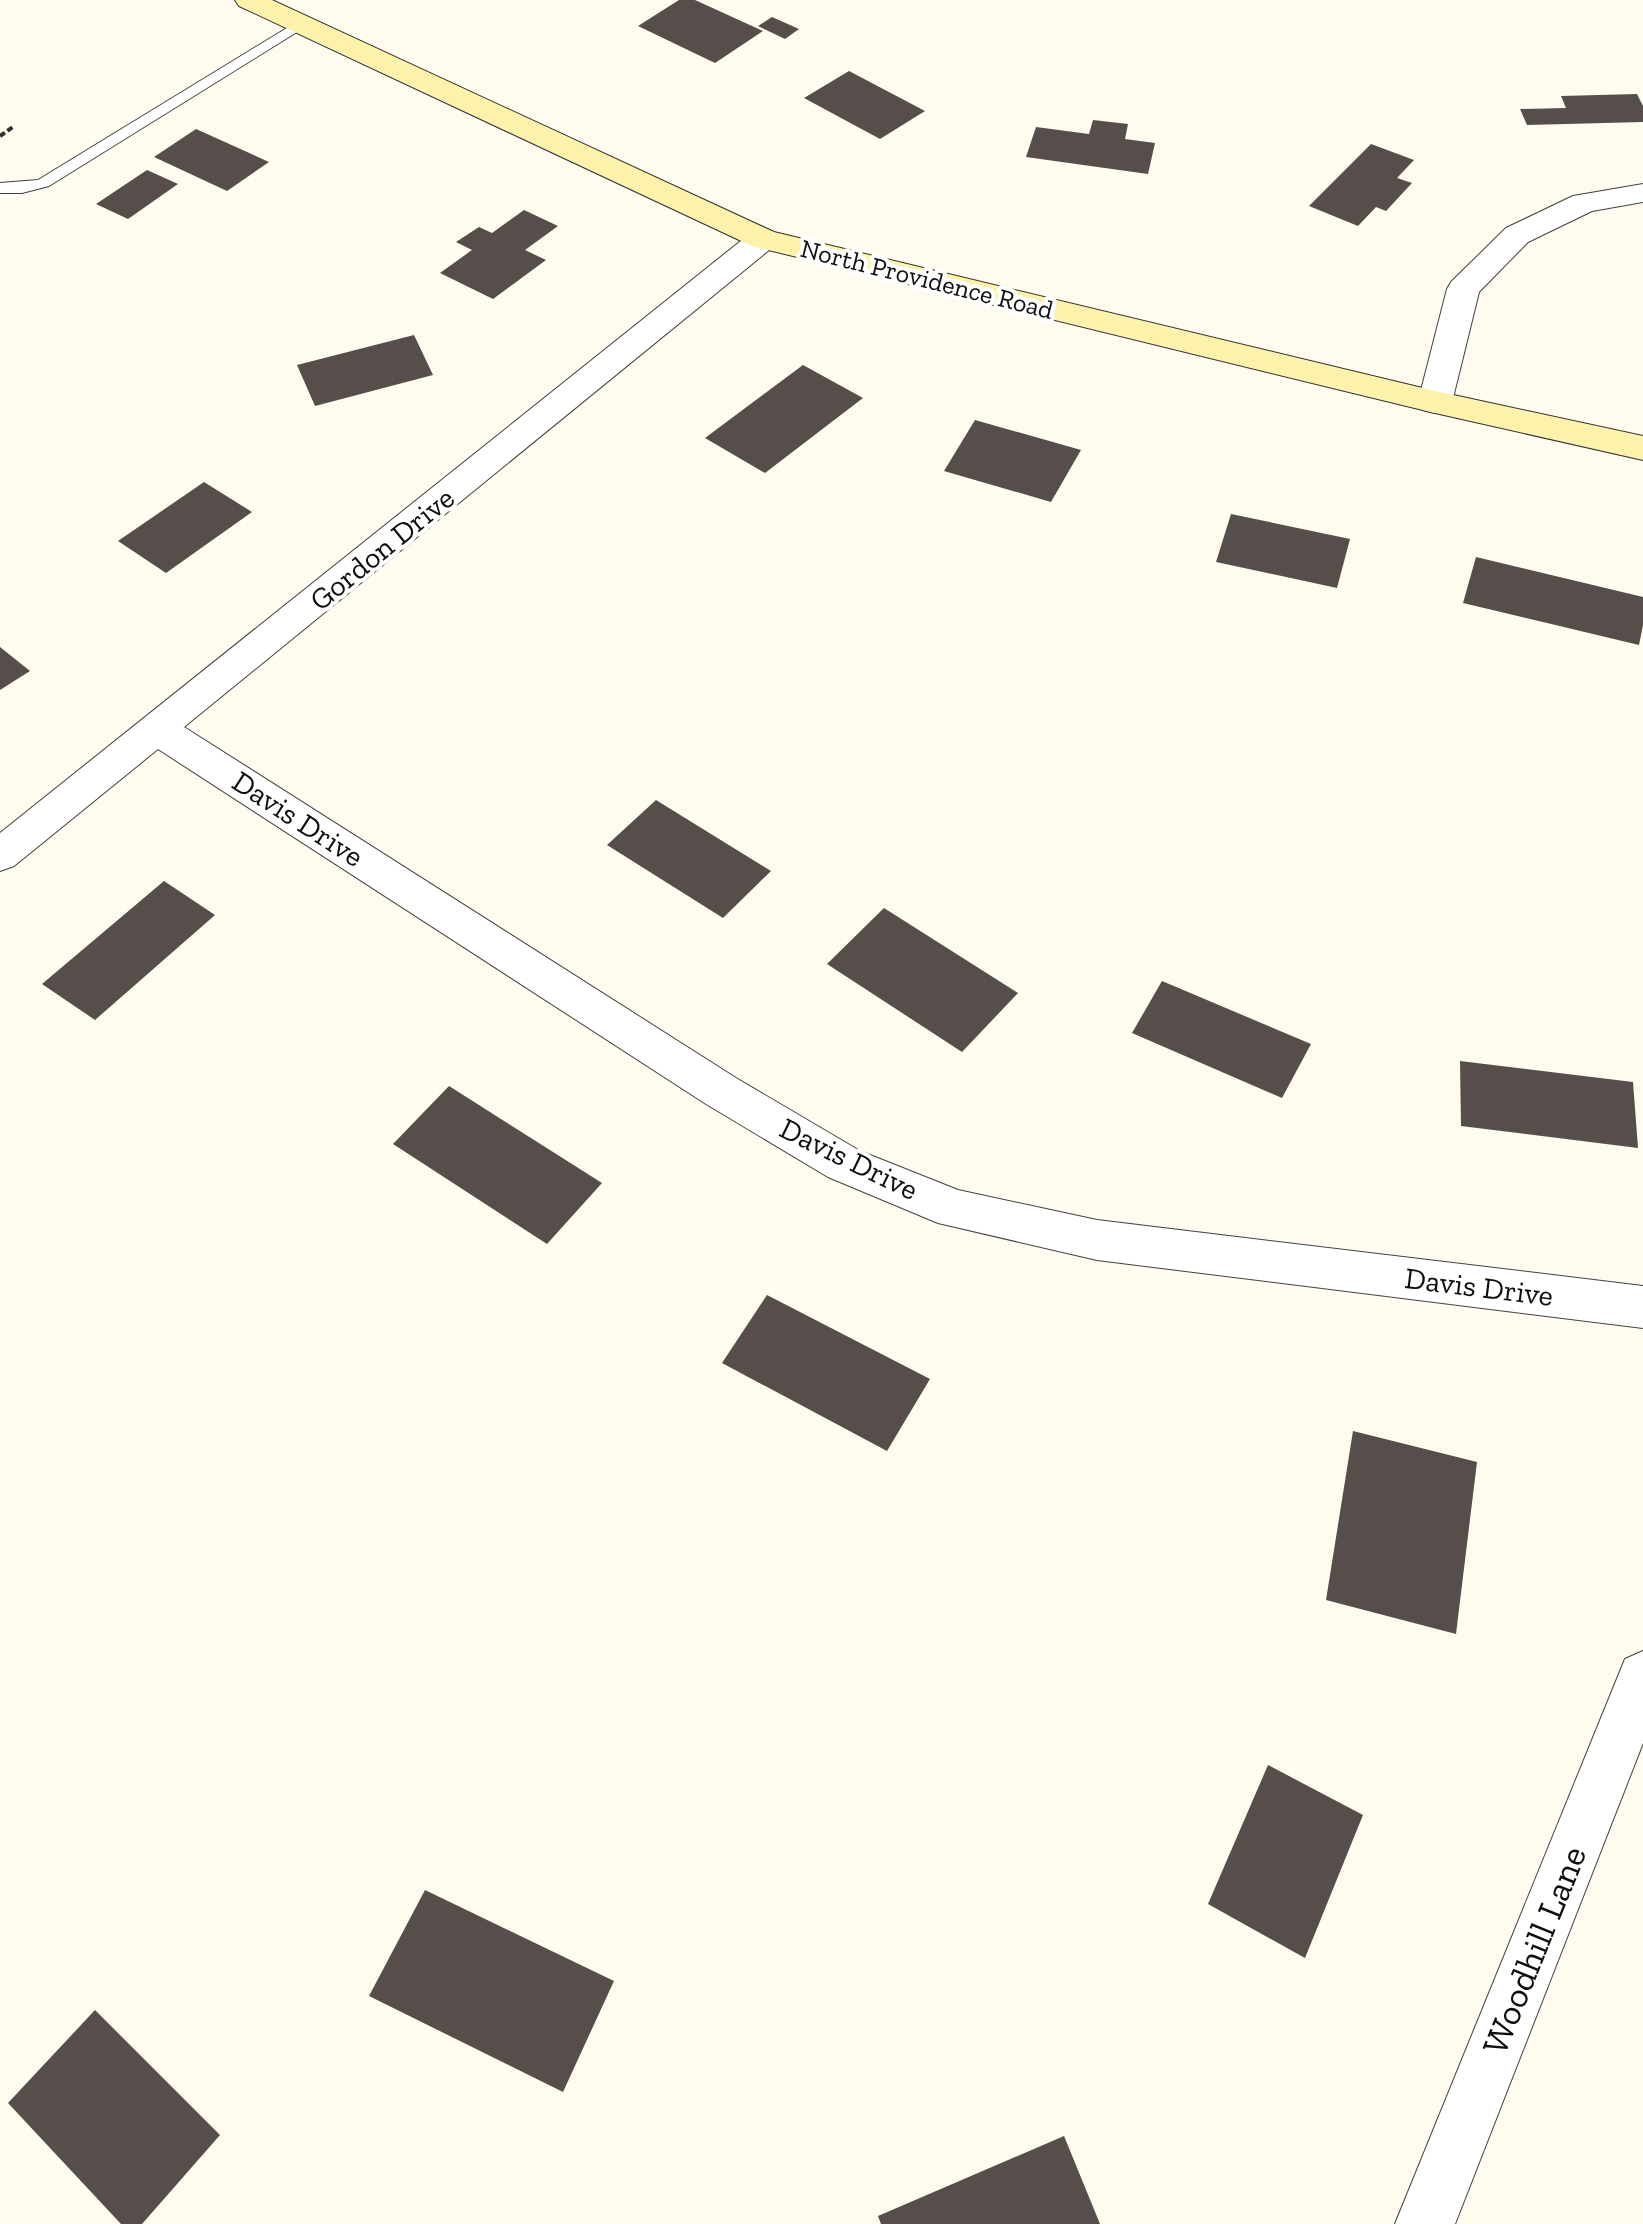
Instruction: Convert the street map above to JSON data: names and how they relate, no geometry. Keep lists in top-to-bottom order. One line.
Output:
{"streets":{"main road":["North Providence Road"],"street":["Gordon Drive","Davis Drive","Woodhill Lane"]},"crossings":[["North Providence Road","Gordon Drive"],["Gordon Drive","Davis Drive"]]}
